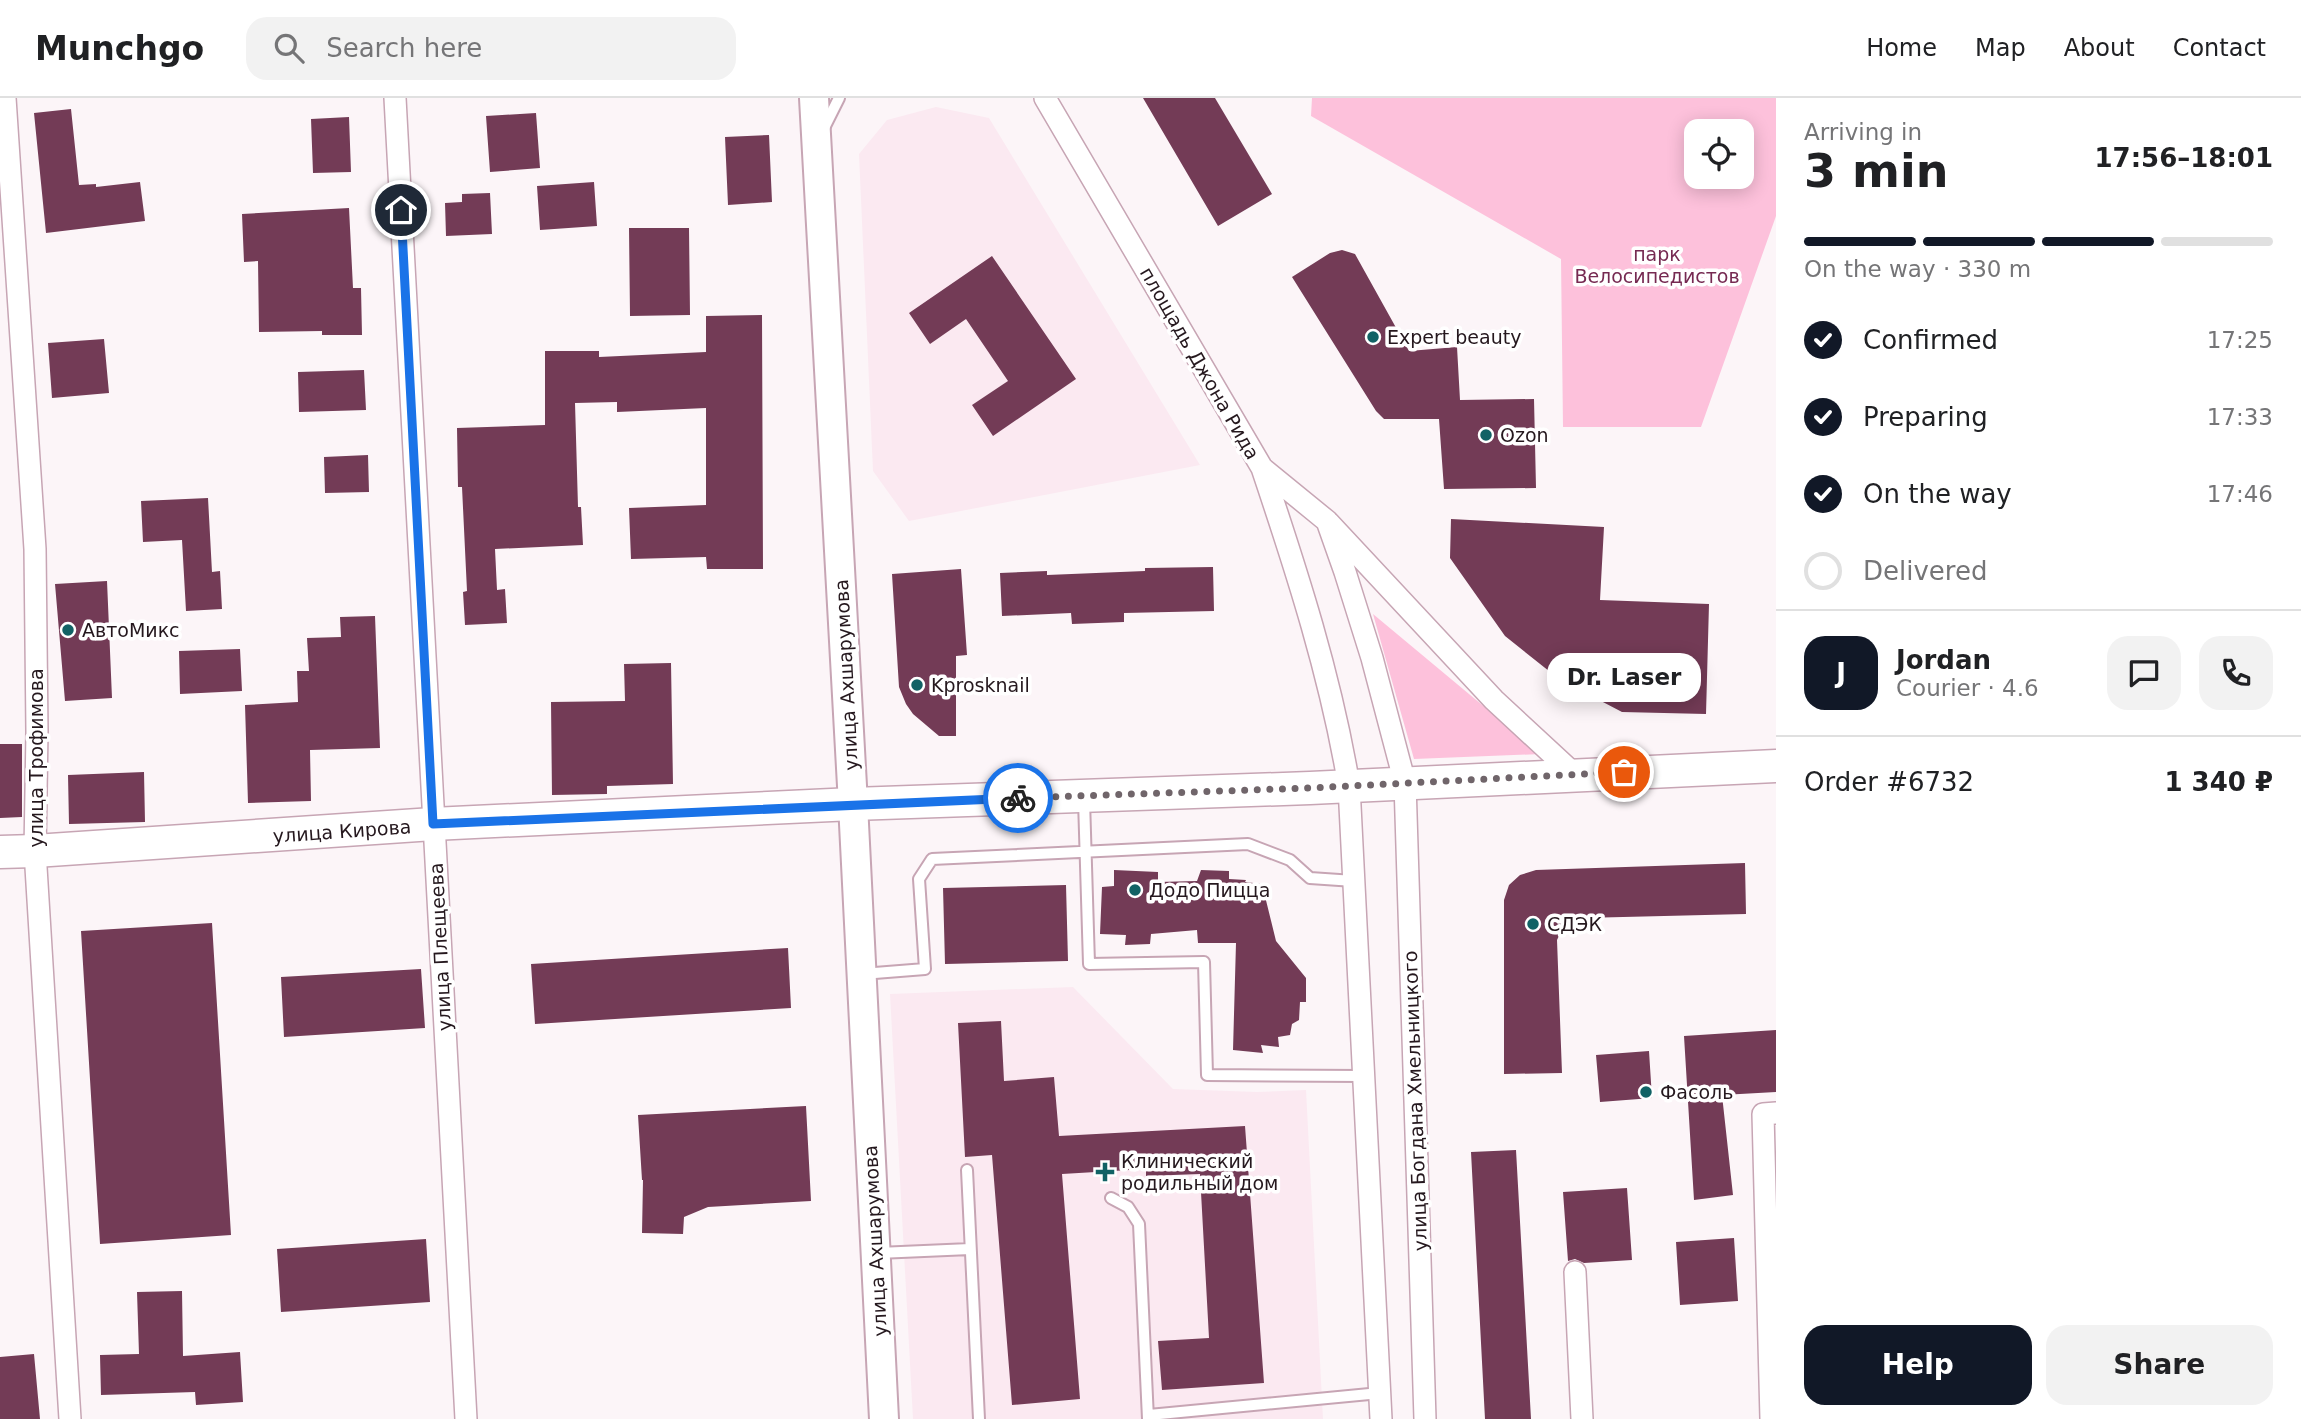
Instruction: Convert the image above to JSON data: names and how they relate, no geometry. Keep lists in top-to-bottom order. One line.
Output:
{"streets":{"main road":["улица Кирова"],"street":["площадь Джона Рида","улица Ахшарумова","улица Трофимова","улица Плещеева","улица Богдана Хмельницкого"]},"crossings":[["площадь Джона Рида","улица Кирова"],["площадь Джона Рида","улица Богдана Хмельницкого"],["улица Ахшарумова","улица Кирова"],["улица Трофимова","улица Кирова"],["улица Кирова","улица Плещеева"],["улица Кирова","улица Богдана Хмельницкого"]],"parks":["парк Велосипедистов"],"places":{"other":["Expert beauty","Ozon","АвтоМикс","Kprosknail","Dr. Laser","Додо Пицца","СДЭК","Фасоль"],"health":["Клинический родильный дом"]},"page":{"header":"Munchgo","search":"Search here","nav":["Home","Map","About","Contact"],"heading":["3 min","Arriving in","17:56–18:01"],"panel":["Jordan","Courier · 4.6","Order #6732","1 340 ₽"],"bar":"On the way · 330 m","list":[["Confirmed","17:25"],["Preparing","17:33"],["On the way","17:46"],"Delivered"],"round":"J","bubble":"Dr. Laser","buttons":["Help","Share"]}}
